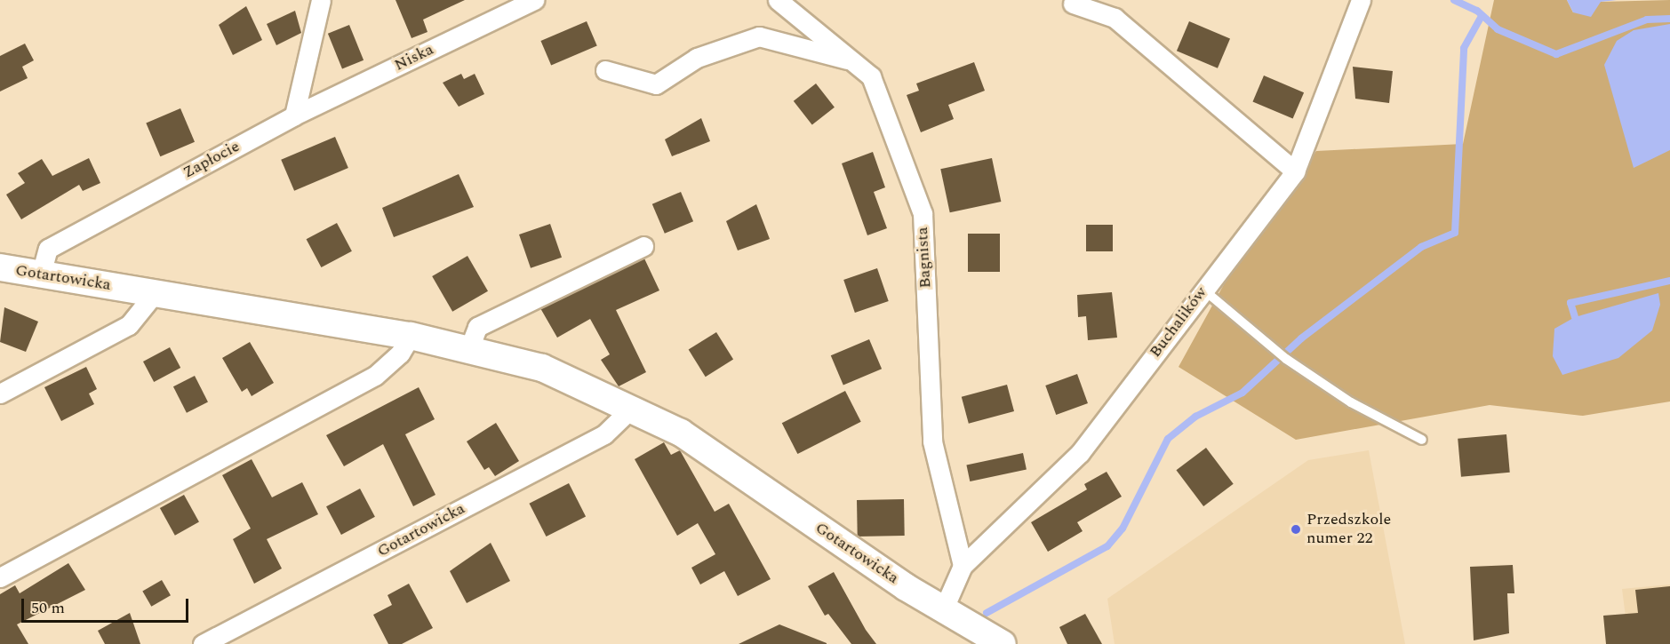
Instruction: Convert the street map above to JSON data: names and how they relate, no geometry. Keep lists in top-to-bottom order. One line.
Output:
{"streets":{"street":["Niska","Zapłocie","Bagnista","Gotartowicka","Buchalików"]},"crossings":[["Niska","Zapłocie"],["Zapłocie","Gotartowicka"],["Bagnista","Buchalików"],["Gotartowicka","Buchalików"]],"places":["Przedszkole numer 22"],"scale_bar":"50 m"}
